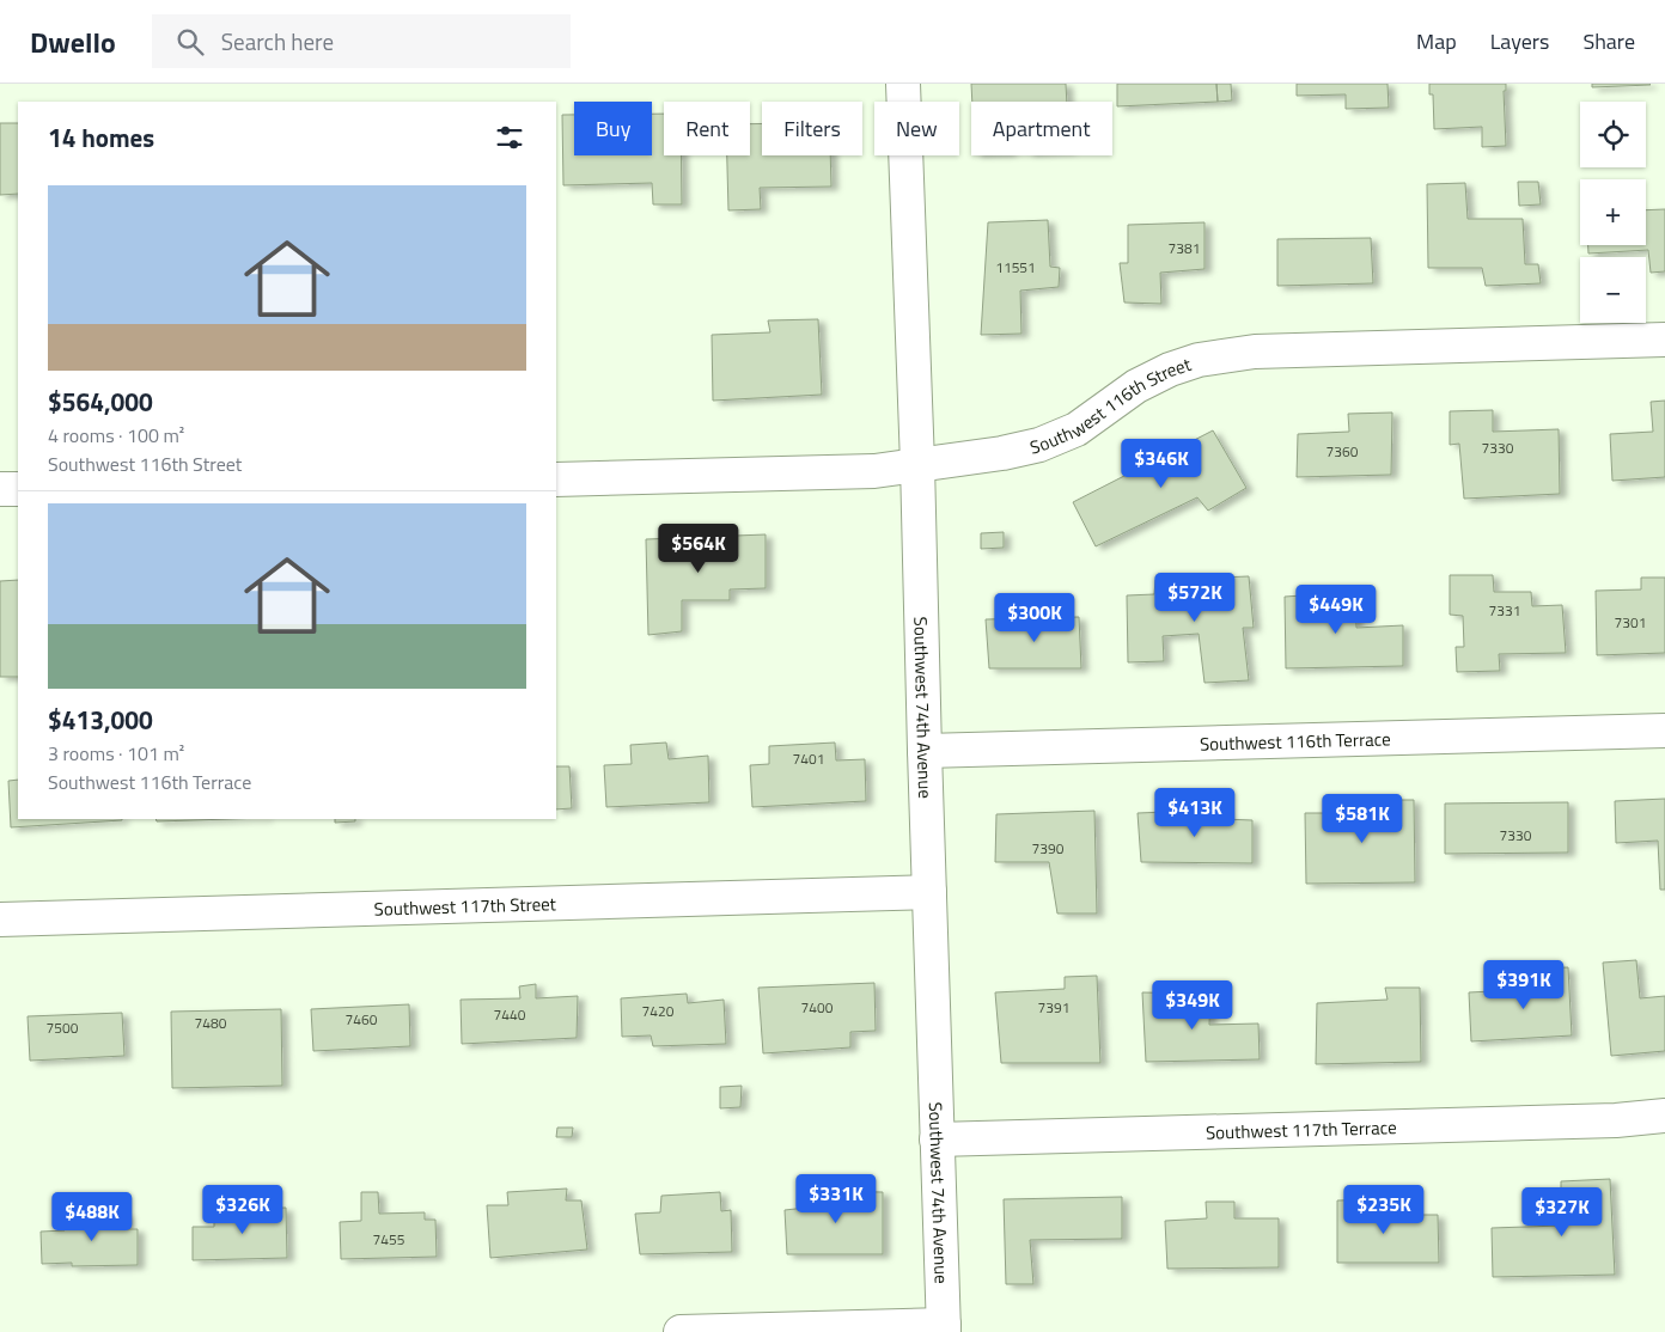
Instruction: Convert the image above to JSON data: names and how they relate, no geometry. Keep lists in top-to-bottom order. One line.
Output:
{"streets":{"street":["Southwest 116th Street","Southwest 74th Avenue","Southwest 116th Terrace","Southwest 117th Street","Southwest 117th Terrace"]},"crossings":[["Southwest 116th Street","Southwest 74th Avenue"],["Southwest 74th Avenue","Southwest 116th Terrace"],["Southwest 74th Avenue","Southwest 117th Street"],["Southwest 74th Avenue","Southwest 117th Terrace"]],"house_numbers":["7381","11551","7330","7360","7331","7301","7401","7330","7390","7400","7391","7420","7440","7460","7480","7500","7455"],"page":{"header":"Dwello","search":"Search here","nav":["Map","Layers","Share"],"map_buttons":["+","−"],"chip":["Buy","Rent","Filters","New","Apartment"],"heading":"14 homes","list":[{"name":"$564,000","note":"4 rooms · 100 m² · Southwest 116th Street"},{"name":"$413,000","note":"3 rooms · 101 m² · Southwest 116th Terrace"}],"price":["$346K","$564K","$572K","$449K","$300K","$413K","$581K","$391K","$349K","$331K","$326K","$235K","$327K","$488K"]}}
